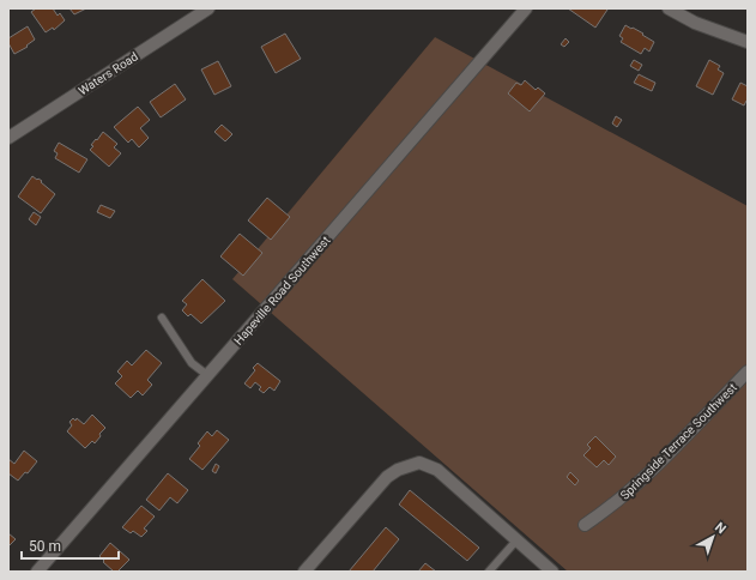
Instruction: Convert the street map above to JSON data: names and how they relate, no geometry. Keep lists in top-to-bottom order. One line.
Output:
{"streets":{"street":["Waters Road","Hapeville Road Southwest","Springside Terrace Southwest"]},"scale_bar":"50 m","north":"top right"}
